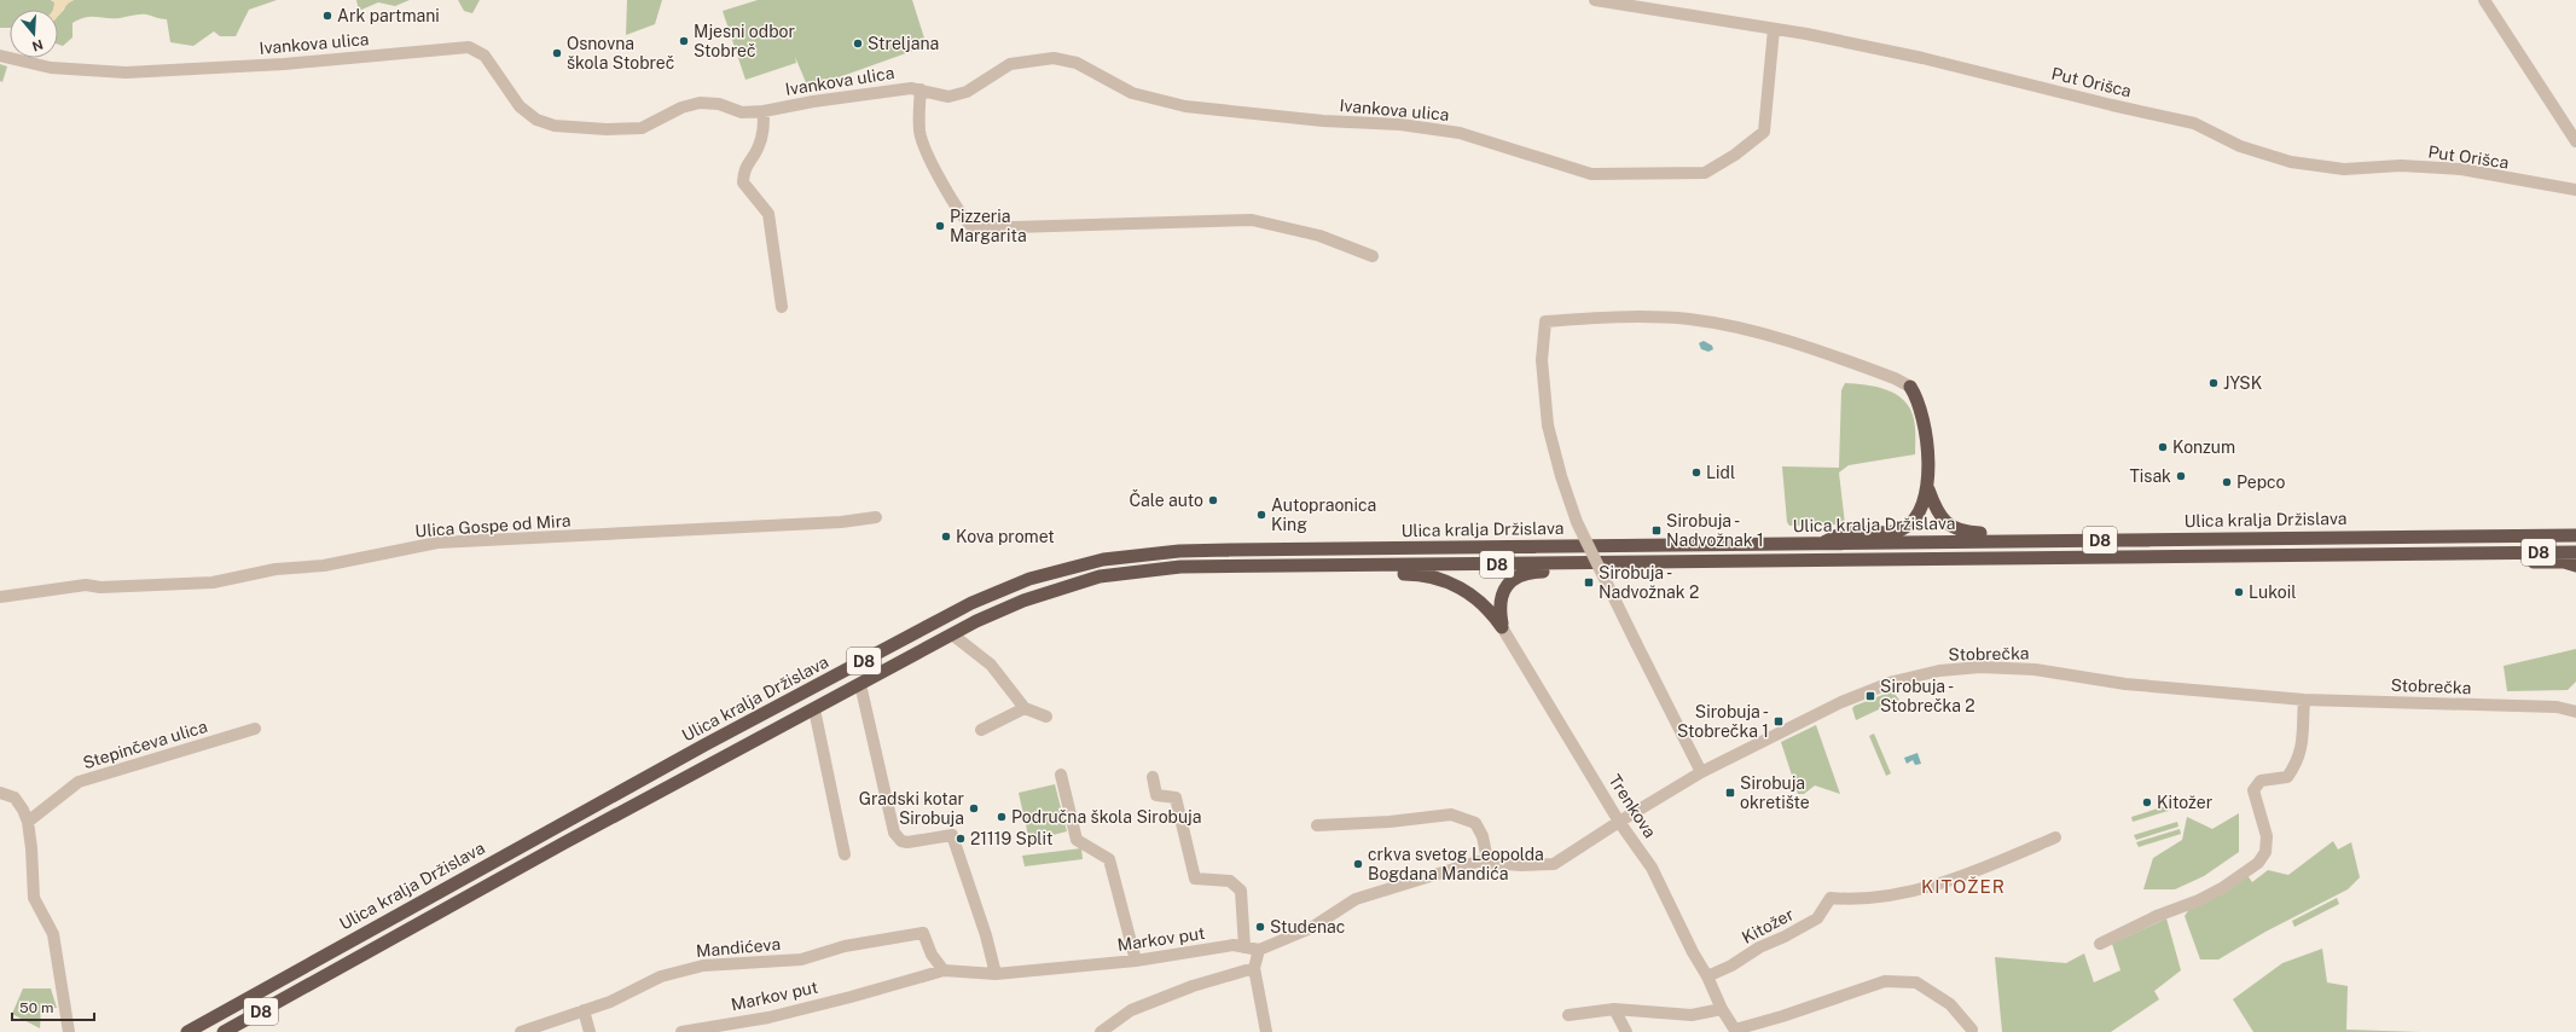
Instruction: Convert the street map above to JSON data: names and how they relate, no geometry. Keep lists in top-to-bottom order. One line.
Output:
{"streets":{"highway":["Ulica kralja Držislava","D8"],"street":["Ivankova ulica","Put Orišca","Ulica Gospe od Mira","Stobrečka","Stepinčeva ulica","Trenkova","Kitožer","Markov put","Mandićeva"]},"crossings":[["Ivankova ulica","Put Orišca"],["Ulica kralja Držislava","D8"],["Stobrečka","Trenkova"],["Trenkova","Kitožer"],["Markov put","Mandićeva"]],"districts":["KITOŽER"],"places":{"other":["Ark partmani","Mjesni odbor Stobreč","Streljana","Osnovna škola Stobreč","Pizzeria Margarita","JYSK","Konzum","Lidl","Tisak","Pepco","Čale auto","Autopraonica King","Kova promet","Lukoil","Kitožer","Gradski kotar Sirobuja","Područna škola Sirobuja","21119 Split","crkva svetog Leopolda Bogdana Mandića","Studenac"],"transit":["Sirobuja - Nadvožnak 1","Sirobuja - Nadvožnak 2","Sirobuja - Stobrečka 2","Sirobuja - Stobrečka 1","Sirobuja okretište"]},"scale_bar":"50 m","north":"bottom"}
